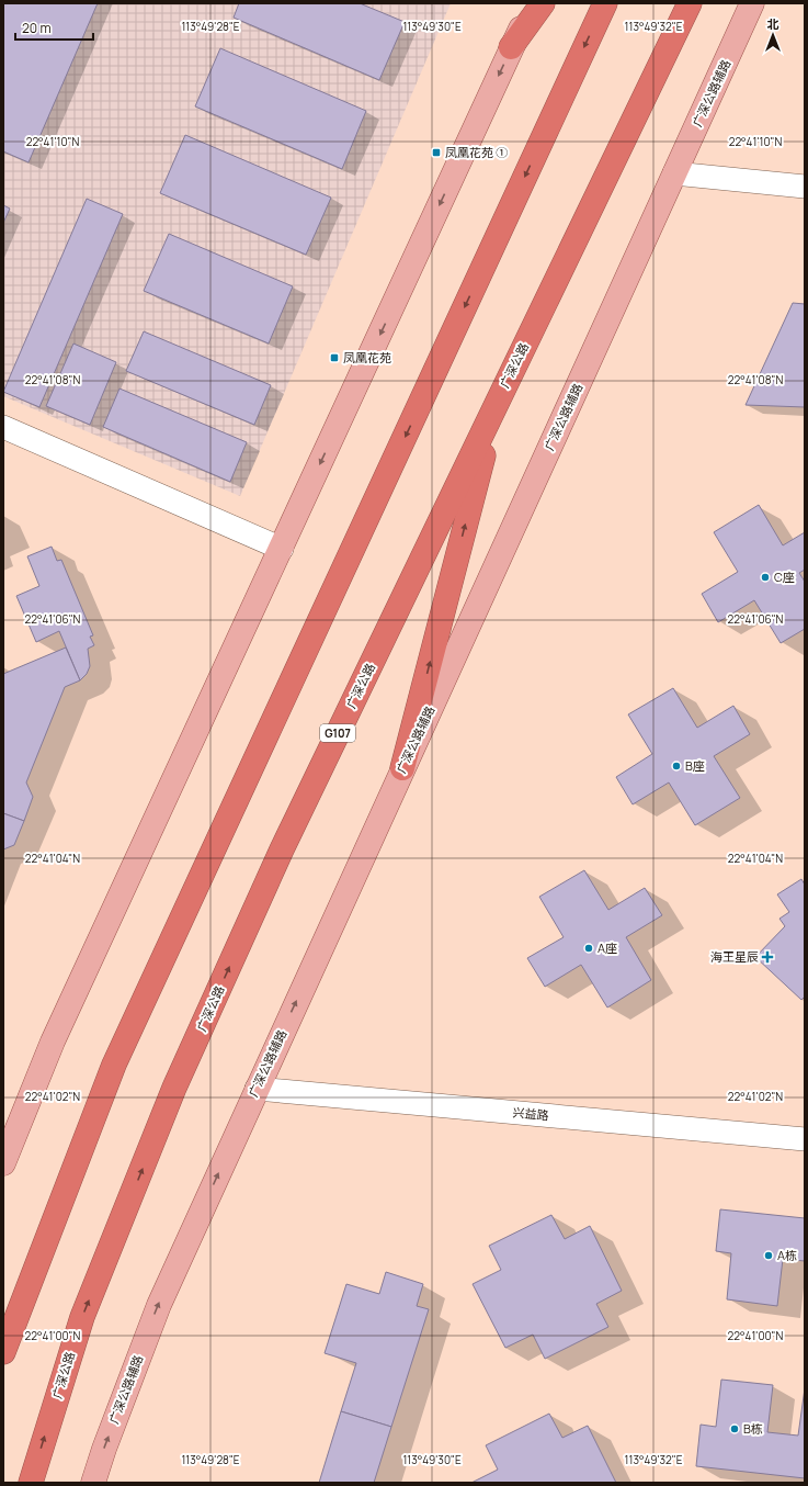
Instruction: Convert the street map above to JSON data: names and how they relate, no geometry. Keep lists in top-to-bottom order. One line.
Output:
{"streets":{"highway":["广深公路","G107"],"main road":["广深公路辅路"],"street":["兴益路"]},"crossings":[["广深公路辅路","兴益路"]],"places":{"transit":["凤凰花苑 ①","凤凰花苑"],"other":["C座","B座","A座","A栋","B栋"],"health":["海王星辰"]},"scale_bar":"20 m","north":"top","coordinates":["113°49'28\"E","113°49'30\"E","113°49'32\"E","22°41'10\"N","22°41'08\"N","22°41'06\"N","22°41'04\"N","22°41'02\"N","22°41'00\"N"]}
